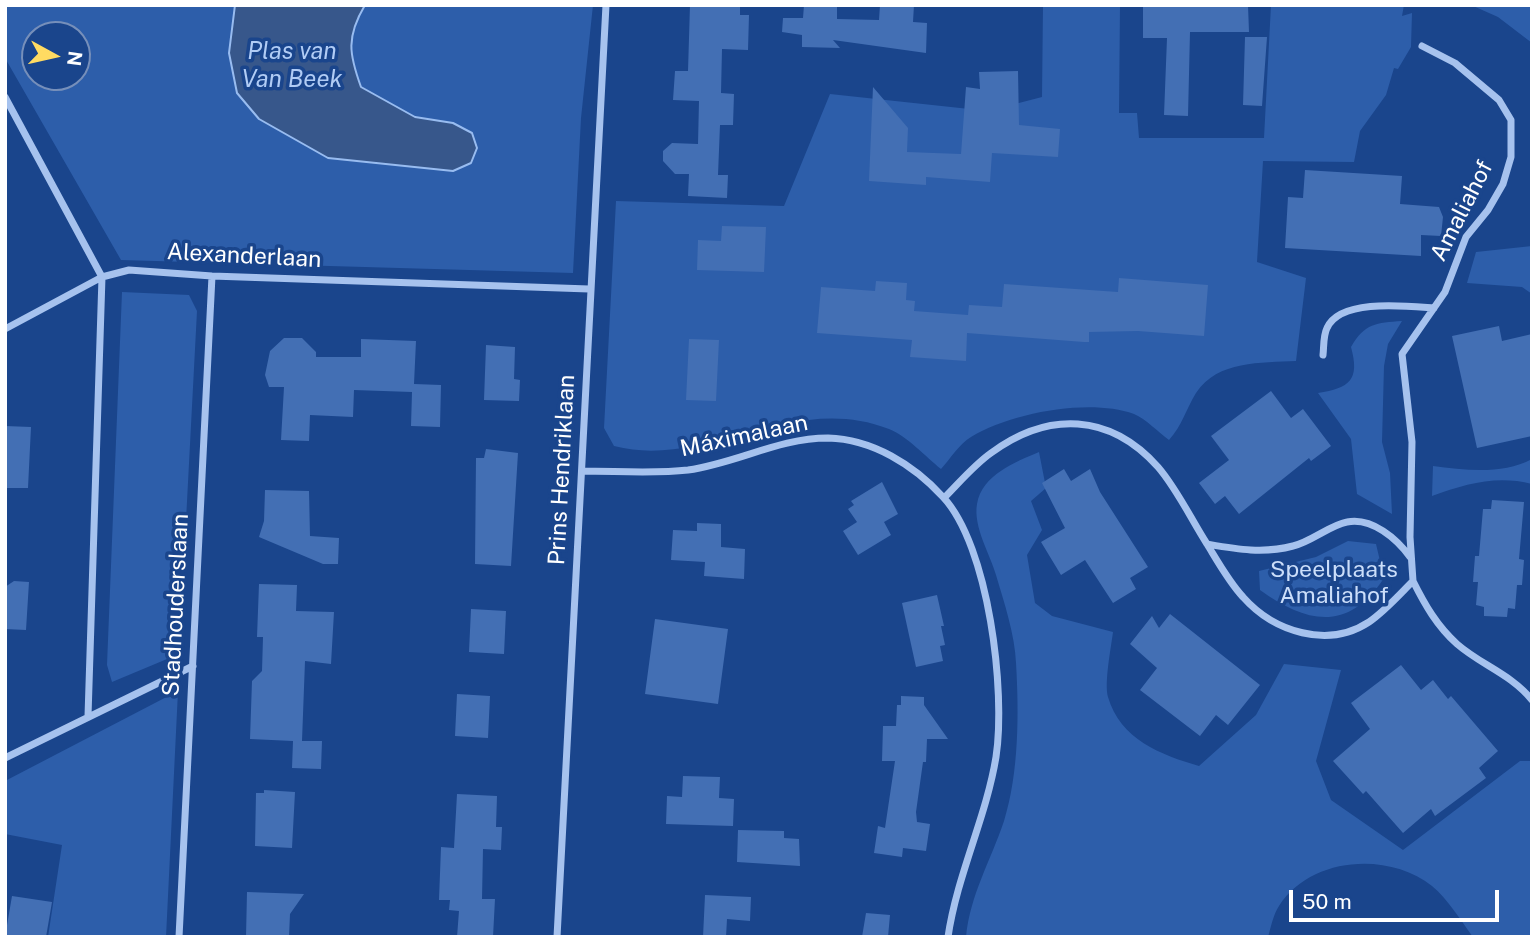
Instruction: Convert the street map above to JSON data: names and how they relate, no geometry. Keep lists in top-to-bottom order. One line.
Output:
{"streets":{"street":["Amaliahof","Alexanderlaan","Máximalaan","Prins Hendriklaan","Stadhouderslaan"]},"crossings":[["Alexanderlaan","Prins Hendriklaan"],["Alexanderlaan","Stadhouderslaan"],["Máximalaan","Prins Hendriklaan"]],"water":["Plas van Van Beek"],"parks":["Speelplaats Amaliahof"],"scale_bar":"50 m","north":"right"}
